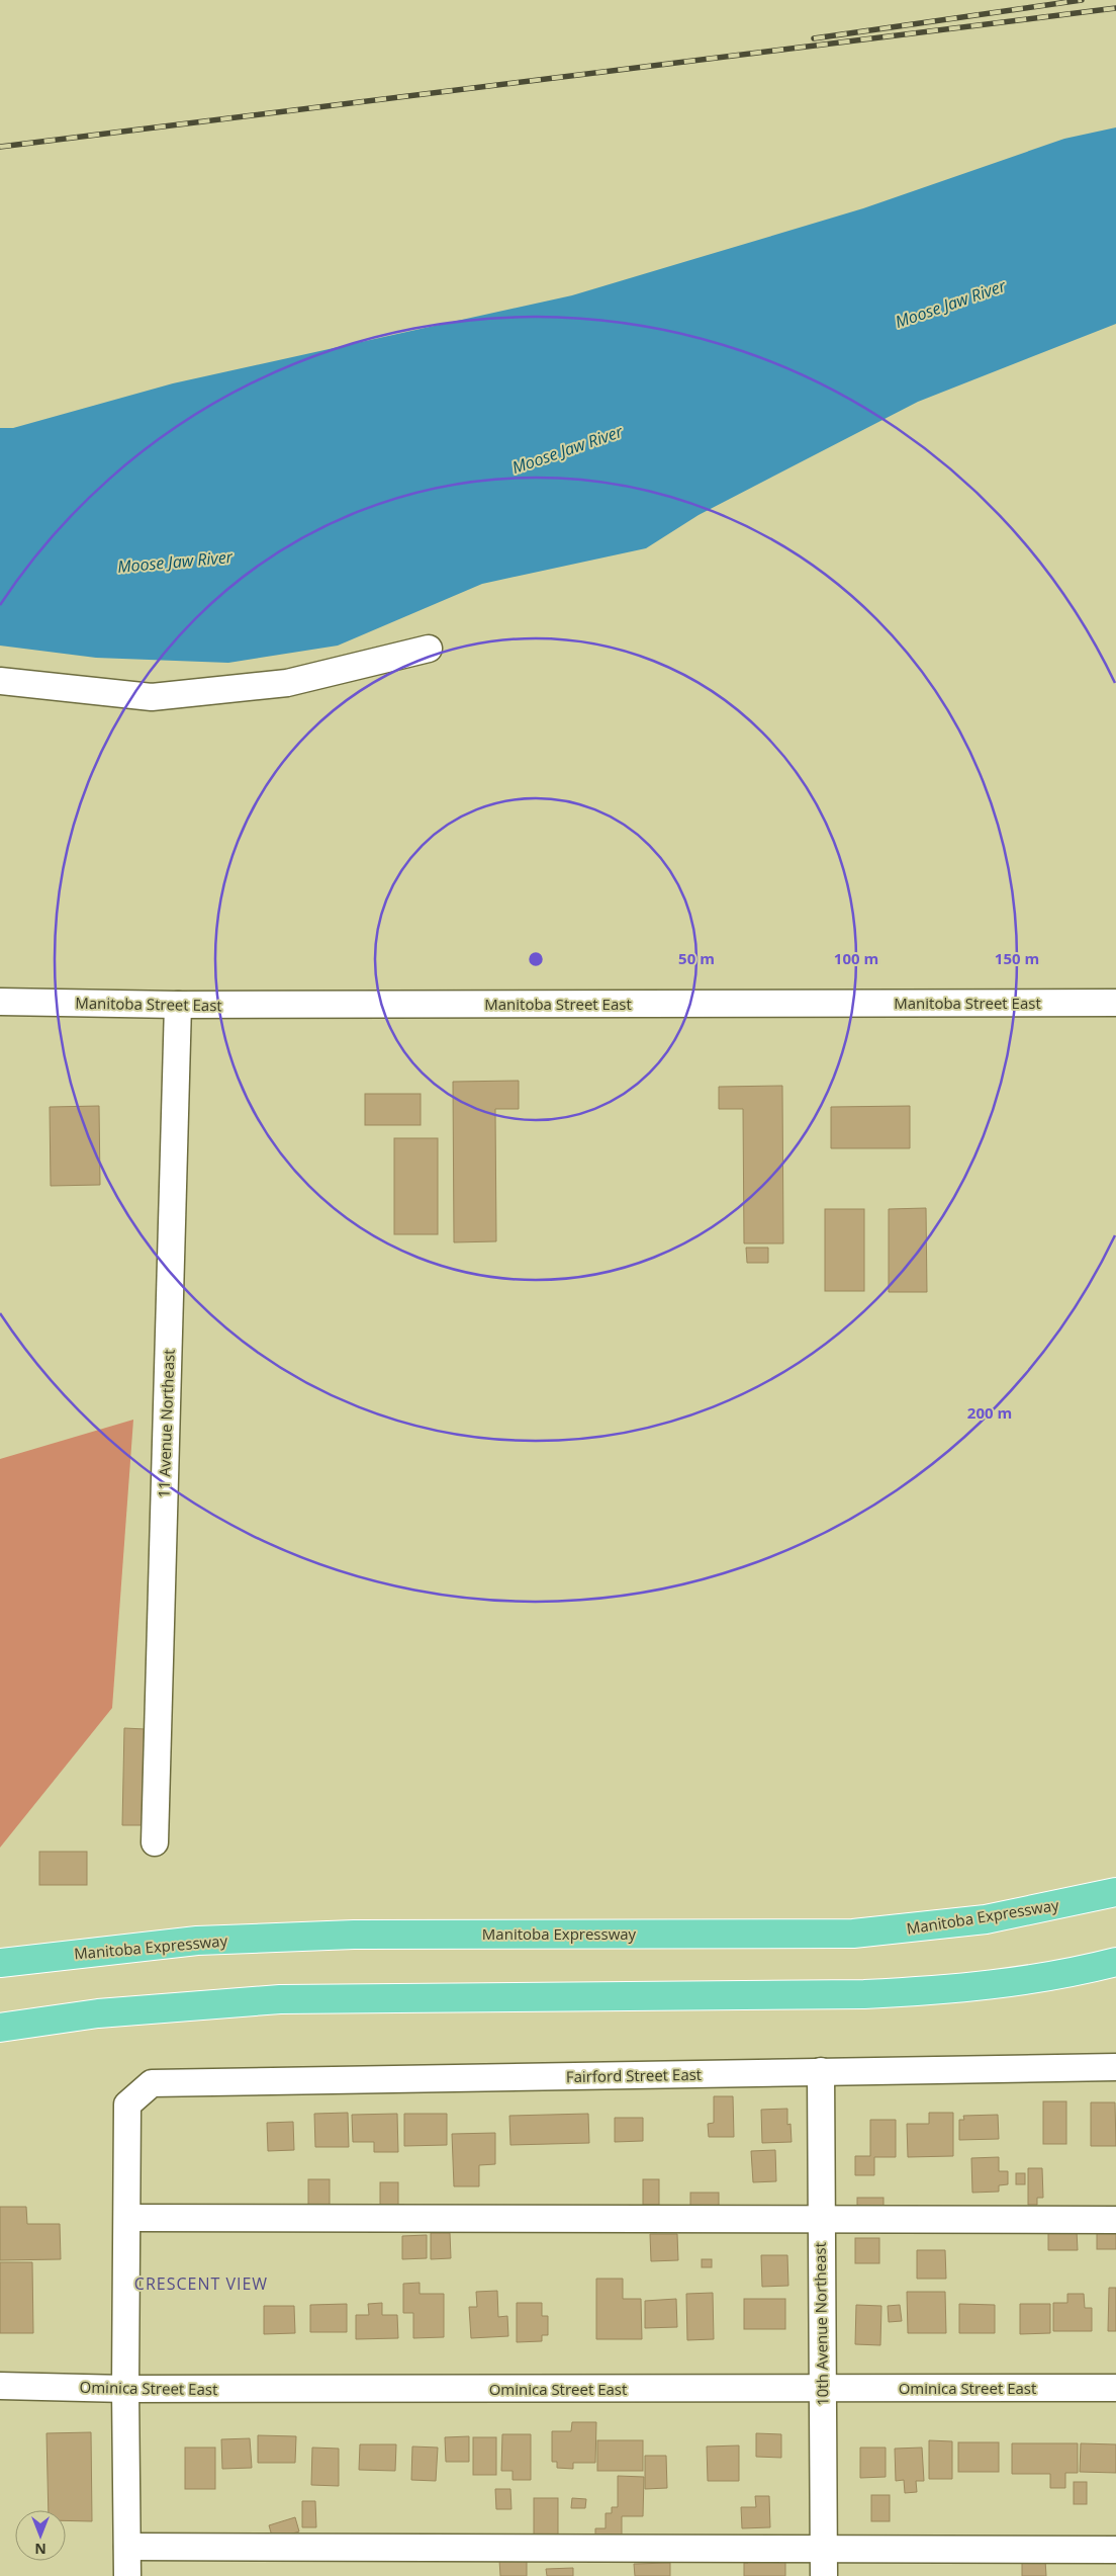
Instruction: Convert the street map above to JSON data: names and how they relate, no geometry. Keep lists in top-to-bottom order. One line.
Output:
{"streets":{"main road":["Manitoba Expressway"],"street":["Manitoba Street East","11 Avenue Northeast","Fairford Street East","10th Avenue Northeast","Ominica Street East"]},"crossings":[["Manitoba Street East","11 Avenue Northeast"],["Fairford Street East","10th Avenue Northeast"],["10th Avenue Northeast","Ominica Street East"]],"districts":["CRESCENT VIEW"],"water":["Moose Jaw River"],"north":"bottom","rings":["50 m","100 m","150 m","200 m"]}
